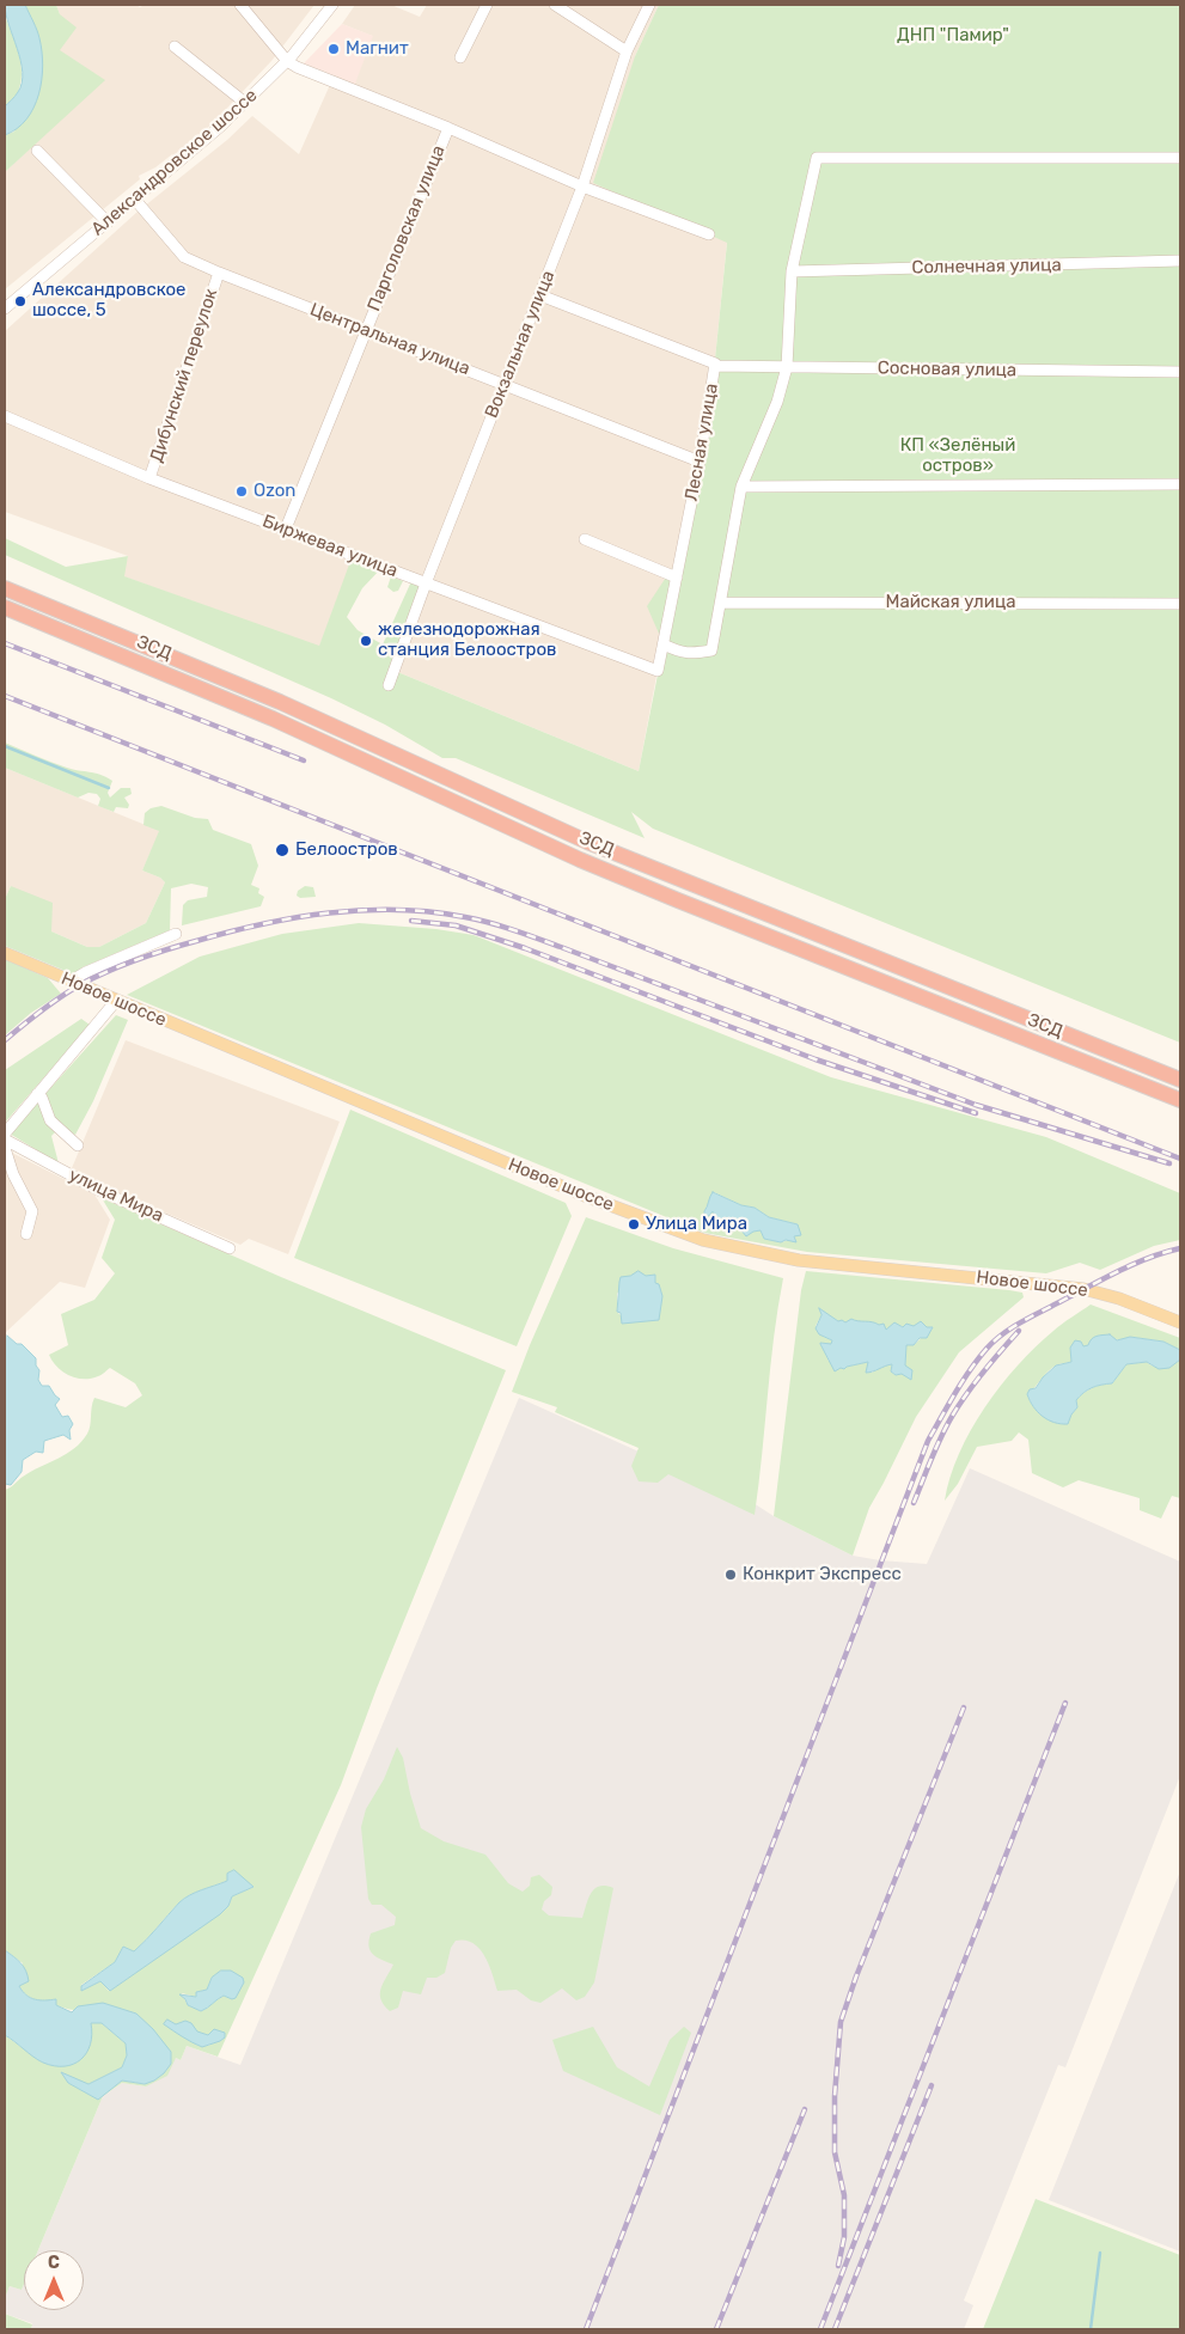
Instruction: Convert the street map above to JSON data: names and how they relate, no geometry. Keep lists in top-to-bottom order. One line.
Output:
{"streets":{"highway":["ЗСД"],"main road":["Новое шоссе"],"street":["Александровское шоссе","Парголовская улица","Солнечная улица","Центральная улица","Вокзальная улица","Сосновая улица","Дибунский переулок","Лесная улица","Биржевая улица","Майская улица","улица Мира"]},"crossings":[["Александровское шоссе","Центральная улица"],["Парголовская улица","Центральная улица"],["Парголовская улица","Биржевая улица"],["Центральная улица","Вокзальная улица"],["Центральная улица","Дибунский переулок"],["Центральная улица","Лесная улица"],["Вокзальная улица","Лесная улица"],["Вокзальная улица","Биржевая улица"],["Сосновая улица","Лесная улица"],["Дибунский переулок","Биржевая улица"],["Лесная улица","Биржевая улица"]],"parks":["ДНП \"Памир\"","КП «Зелёный остров»"],"places":["Магнит","Александровское шоссе, 5","Ozon","железнодорожная станция Белоостров","Белоостров","Улица Мира","Конкрит Экспресс"],"north":"top"}
